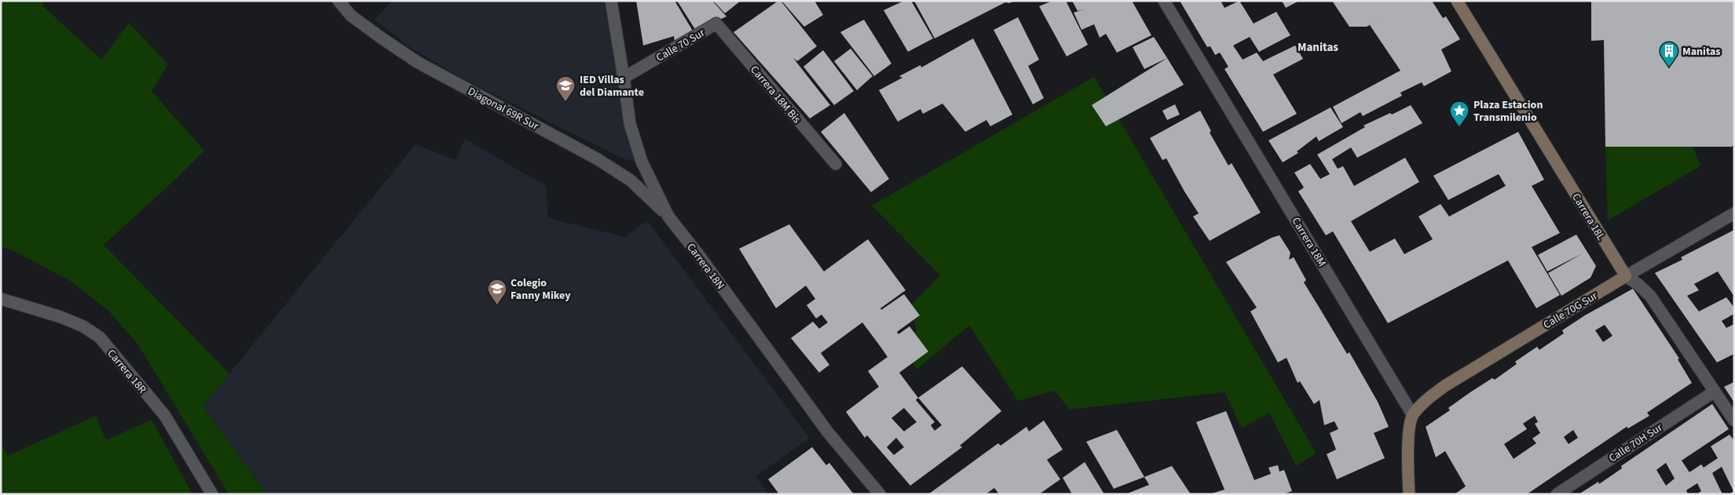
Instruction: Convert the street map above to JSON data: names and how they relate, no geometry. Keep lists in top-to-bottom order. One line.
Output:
{"streets":{"street":["Calle 70 Sur","Carrera 18M Bis","Diagonal 69R Sur","Carrera 18L","Carrera 18M","Carrera 18N","Calle 70G Sur","Carrera 18R","Calle 70H Sur"]},"crossings":[["Calle 70 Sur","Carrera 18M Bis"],["Calle 70 Sur","Carrera 18N"],["Diagonal 69R Sur","Carrera 18N"],["Carrera 18L","Calle 70G Sur"],["Carrera 18L","Calle 70H Sur"],["Carrera 18M","Calle 70G Sur"]],"districts":["Manitas"],"places":{"building":["Manitas"],"school or university":["IED Villas del Diamante","Colegio Fanny Mikey"],"place":["Plaza Estacion Transmilenio"]}}
